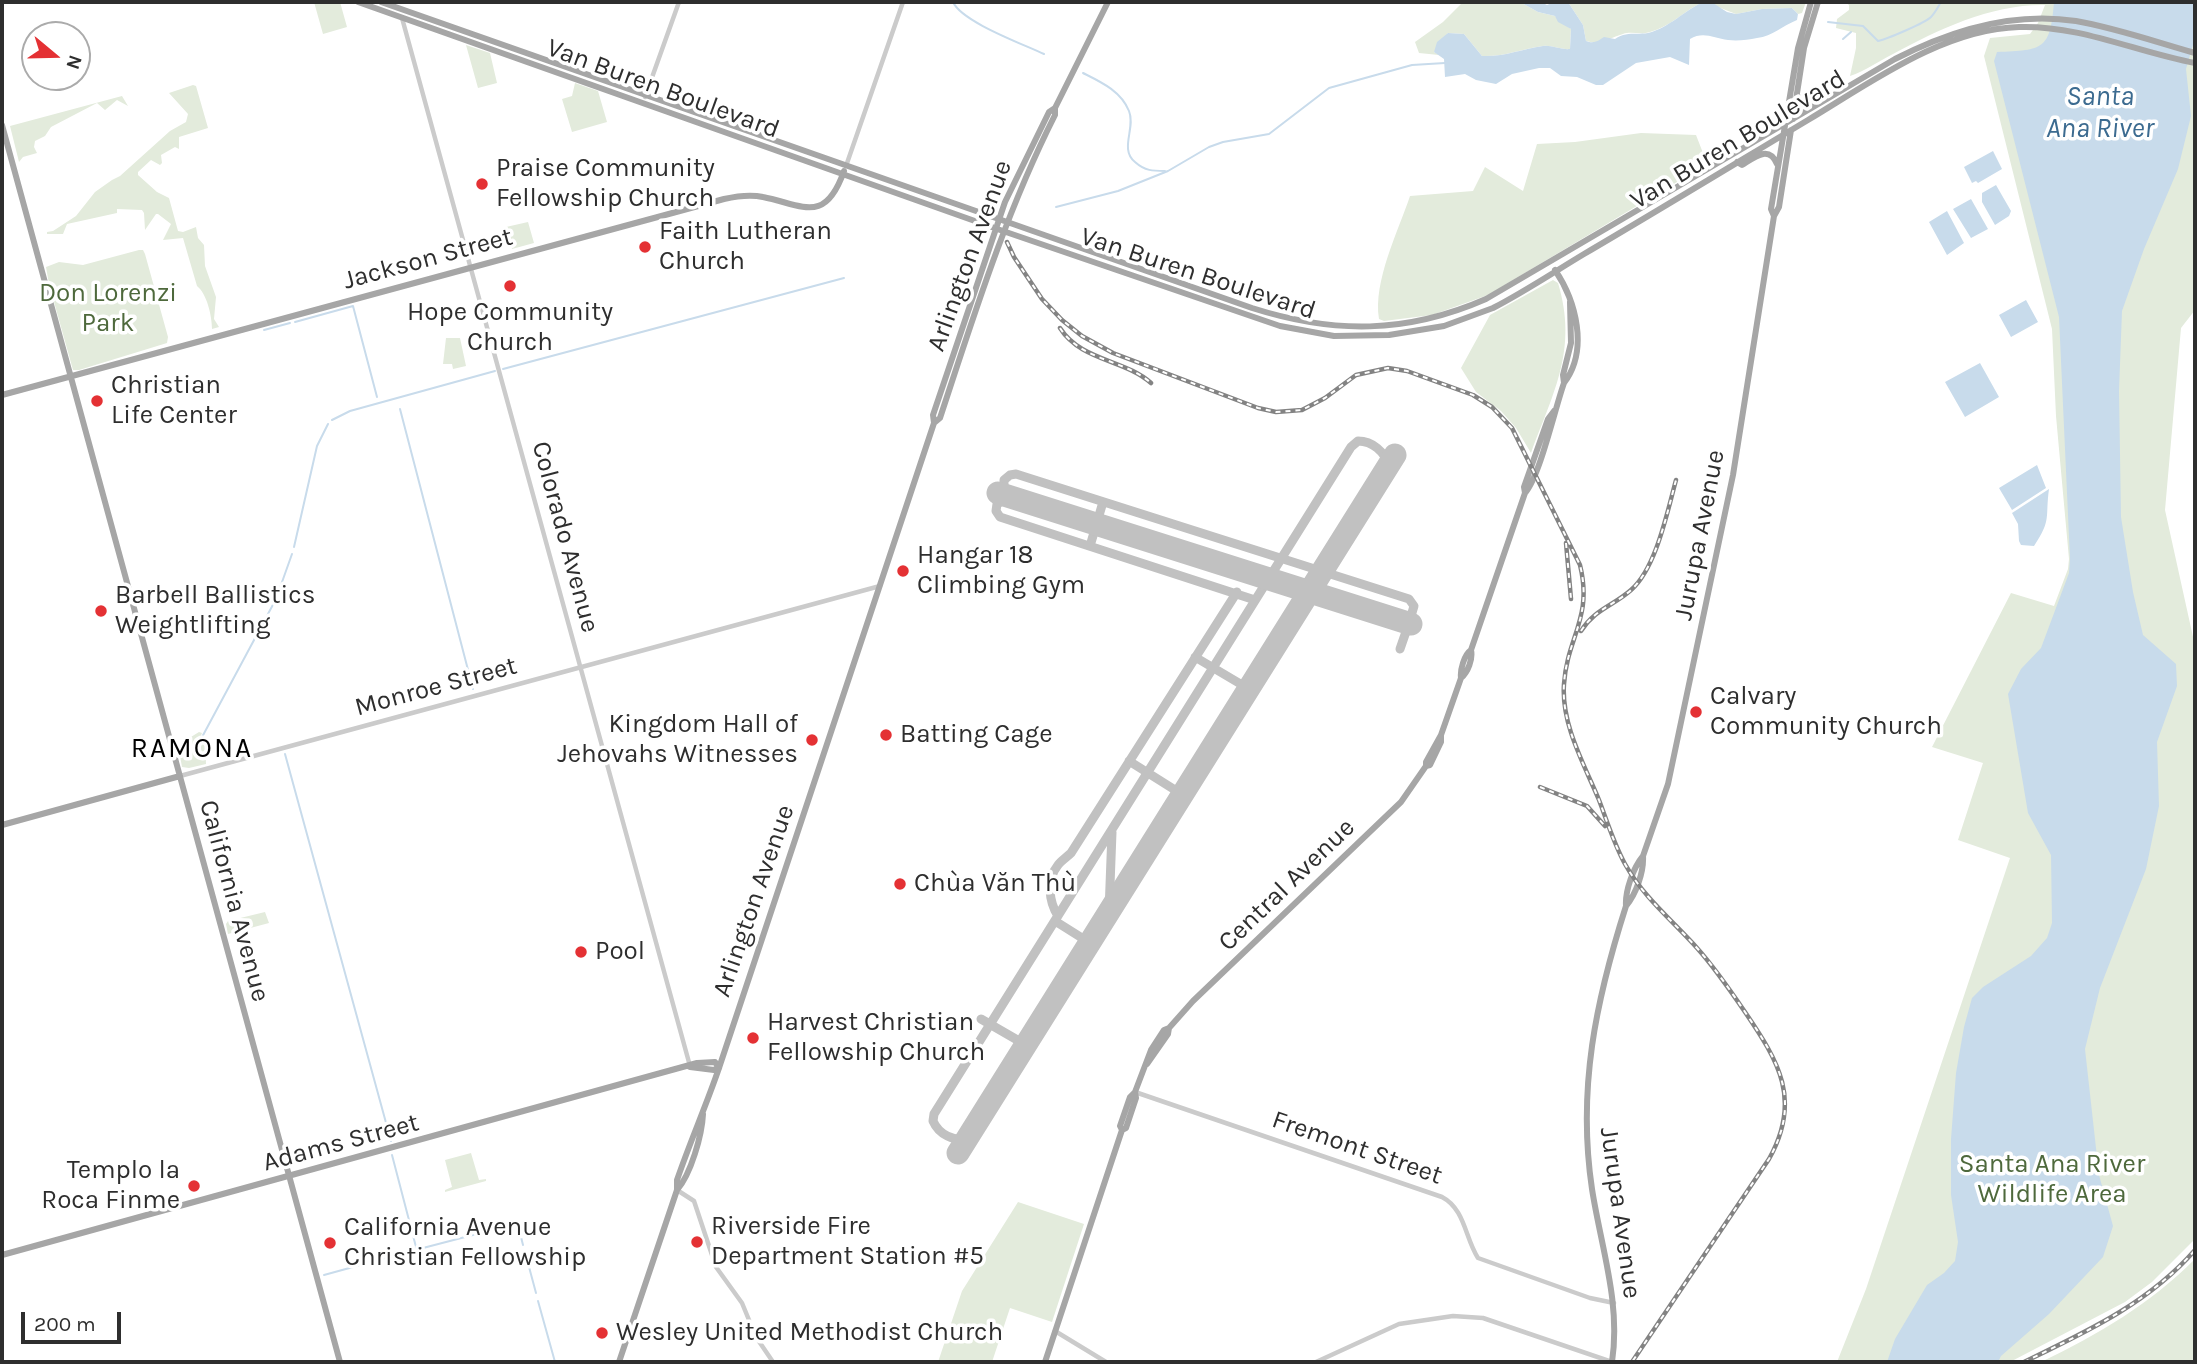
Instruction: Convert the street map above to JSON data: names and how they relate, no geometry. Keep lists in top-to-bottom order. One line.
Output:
{"streets":{"main road":["Van Buren Boulevard","Arlington Avenue","Jackson Street","Jurupa Avenue","Monroe Street","Central Avenue","California Avenue","Adams Street"],"street":["Colorado Avenue","Fremont Street"]},"crossings":[["Van Buren Boulevard","Arlington Avenue"],["Van Buren Boulevard","Jackson Street"],["Van Buren Boulevard","Jurupa Avenue"],["Van Buren Boulevard","Colorado Avenue"],["Van Buren Boulevard","Central Avenue"],["Arlington Avenue","Monroe Street"],["Arlington Avenue","Adams Street"],["Jackson Street","Colorado Avenue"],["Jackson Street","California Avenue"],["Jurupa Avenue","Fremont Street"],["Colorado Avenue","Monroe Street"],["Colorado Avenue","Adams Street"],["Monroe Street","California Avenue"],["Central Avenue","Fremont Street"],["California Avenue","Adams Street"]],"districts":["RAMONA"],"water":["Santa Ana River"],"parks":["Don Lorenzi Park","Santa Ana River Wildlife Area"],"places":["Praise Community Fellowship Church","Faith Lutheran Church","Hope Community Church","Christian Life Center","Hangar 18 Climbing Gym","Barbell Ballistics Weightlifting","Calvary Community Church","Batting Cage","Kingdom Hall of Jehovahs Witnesses","Chùa Văn Thù","Pool","Harvest Christian Fellowship Church","Templo la Roca Finme","Riverside Fire Department Station #5","California Avenue Christian Fellowship","Wesley United Methodist Church"],"scale_bar":"200 m","north":"right"}
